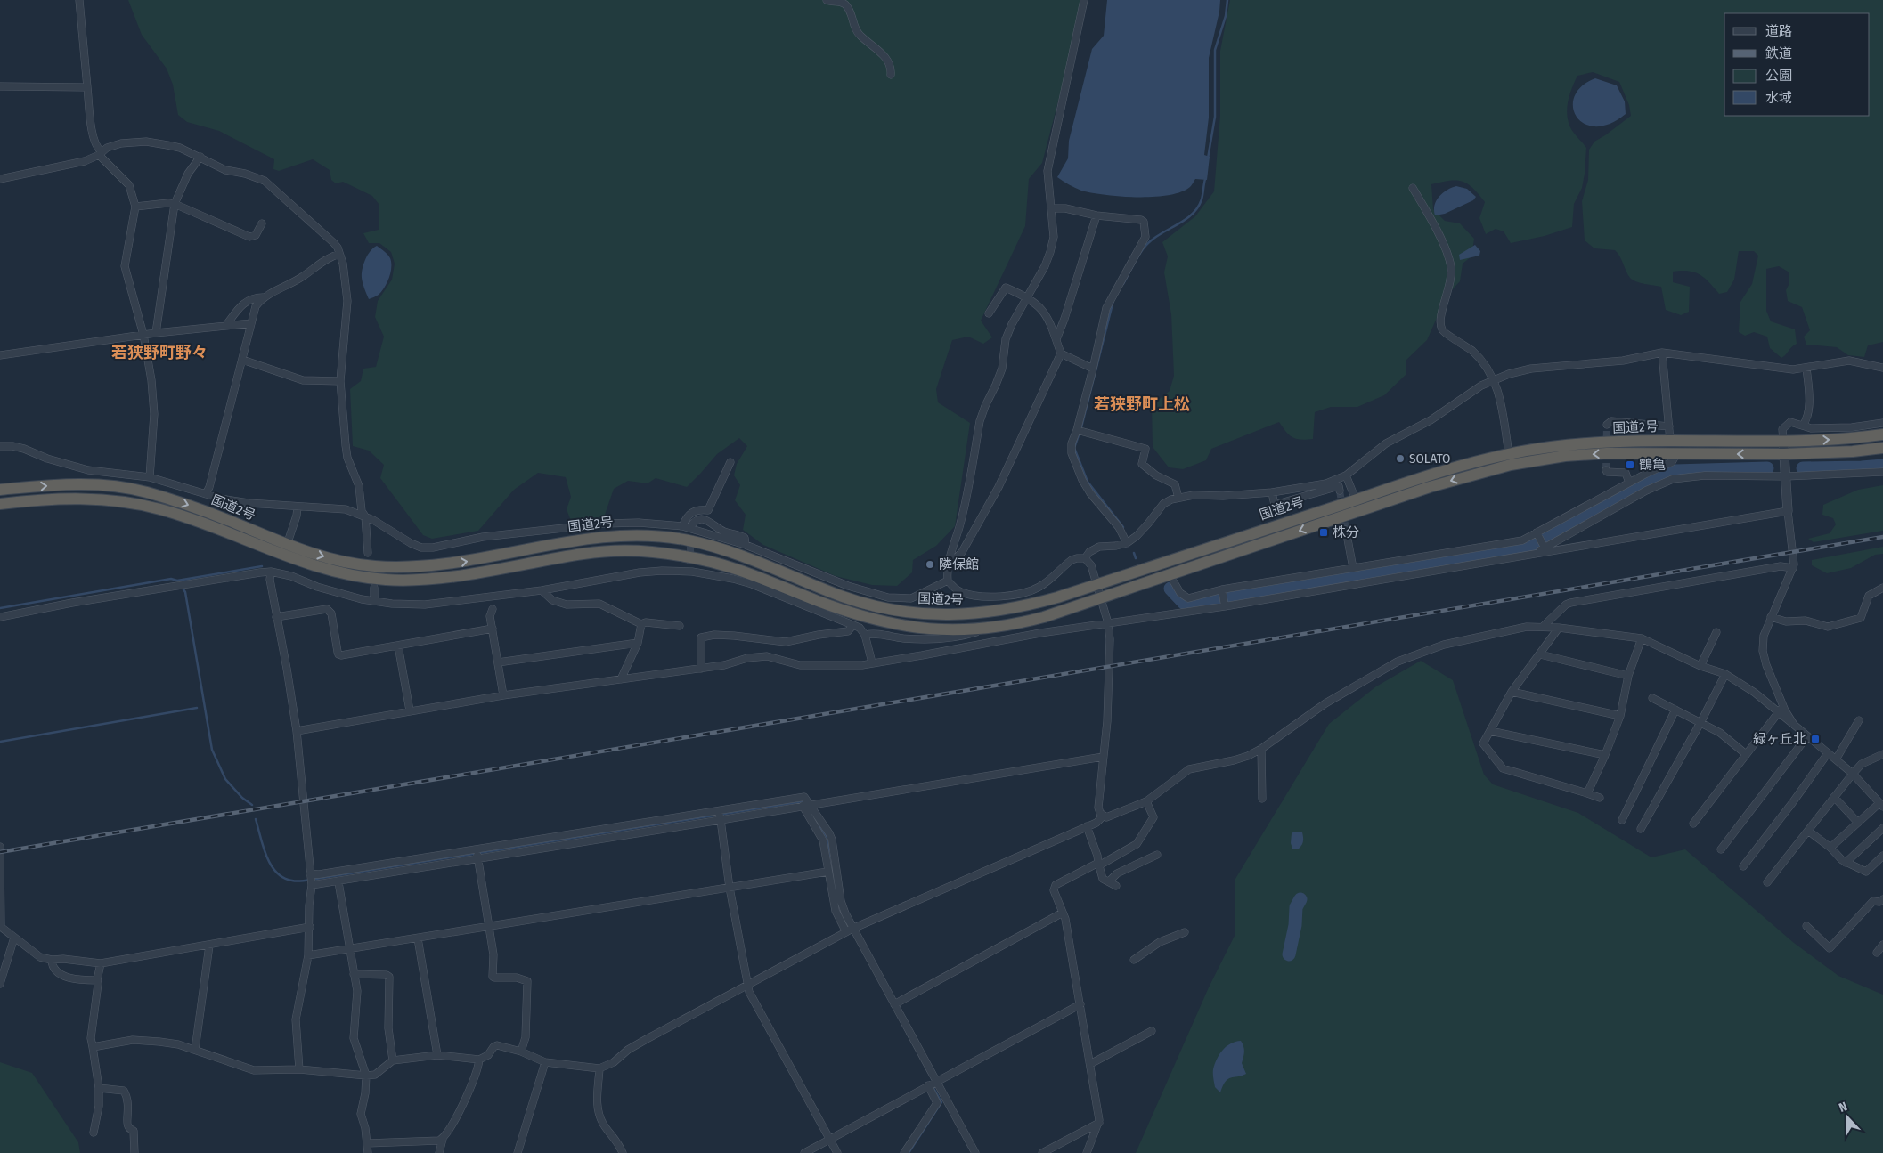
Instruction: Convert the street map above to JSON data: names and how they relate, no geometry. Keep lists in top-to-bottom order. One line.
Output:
{"streets":{"highway":["国道2号"]},"districts":["若狭野町野々","若狭野町上松"],"places":{"other":["SOLATO","隣保館"],"transit":["鶴亀","株分","緑ヶ丘北"]},"legend":["道路","鉄道","公園","水域"],"north":"top"}
